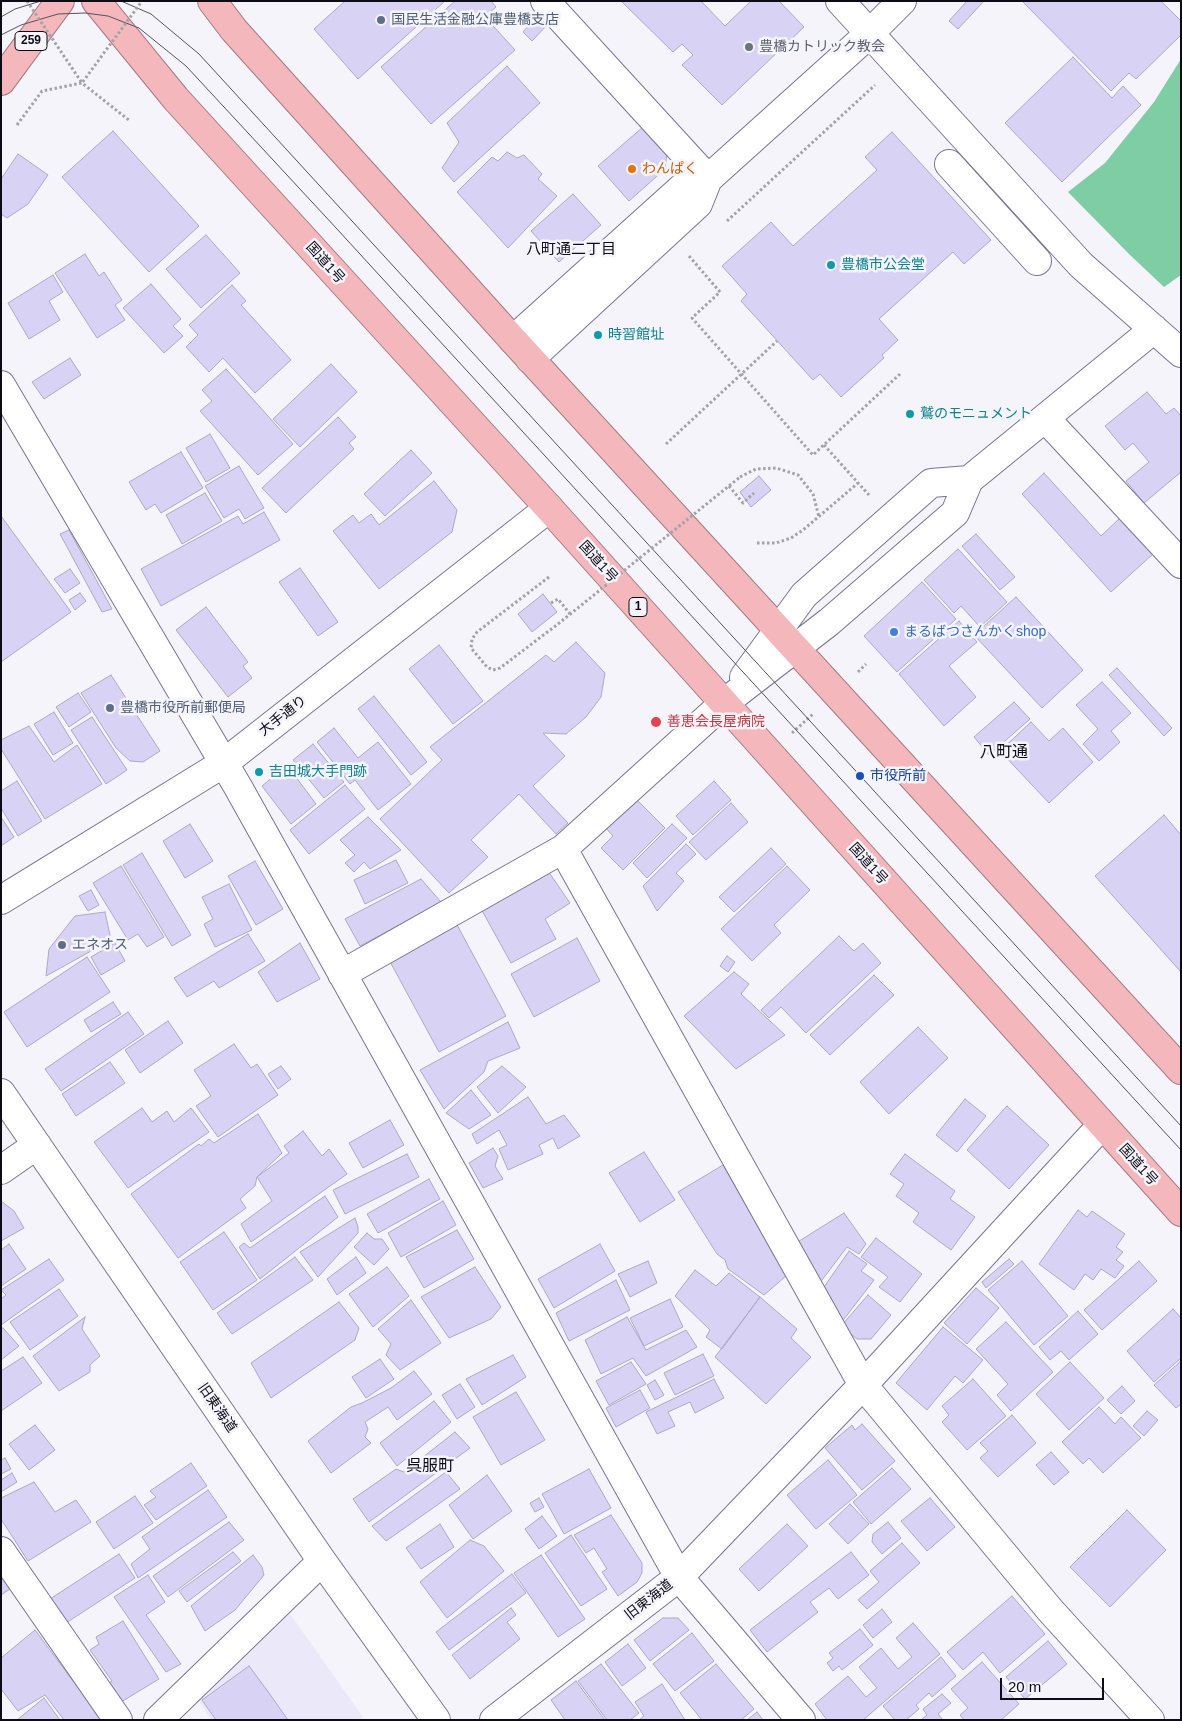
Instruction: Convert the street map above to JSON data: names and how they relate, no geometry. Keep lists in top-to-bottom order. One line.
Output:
{"streets":{"highway":["259","国道1号","1"],"street":["大手通り","旧東海道"]},"crossings":[["国道1号","大手通り"]],"districts":["八町通二丁目","八町通","呉服町"],"places":["国民生活金融公庫豊橋支店","豊橋カトリック教会","わんぱく","豊橋市公会堂","時習館址","鷲のモニュメント","まるばつさんかくshop","豊橋市役所前郵便局","善恵会長屋病院","吉田城大手門跡","市役所前","エネオス"],"scale_bar":"20 m"}
